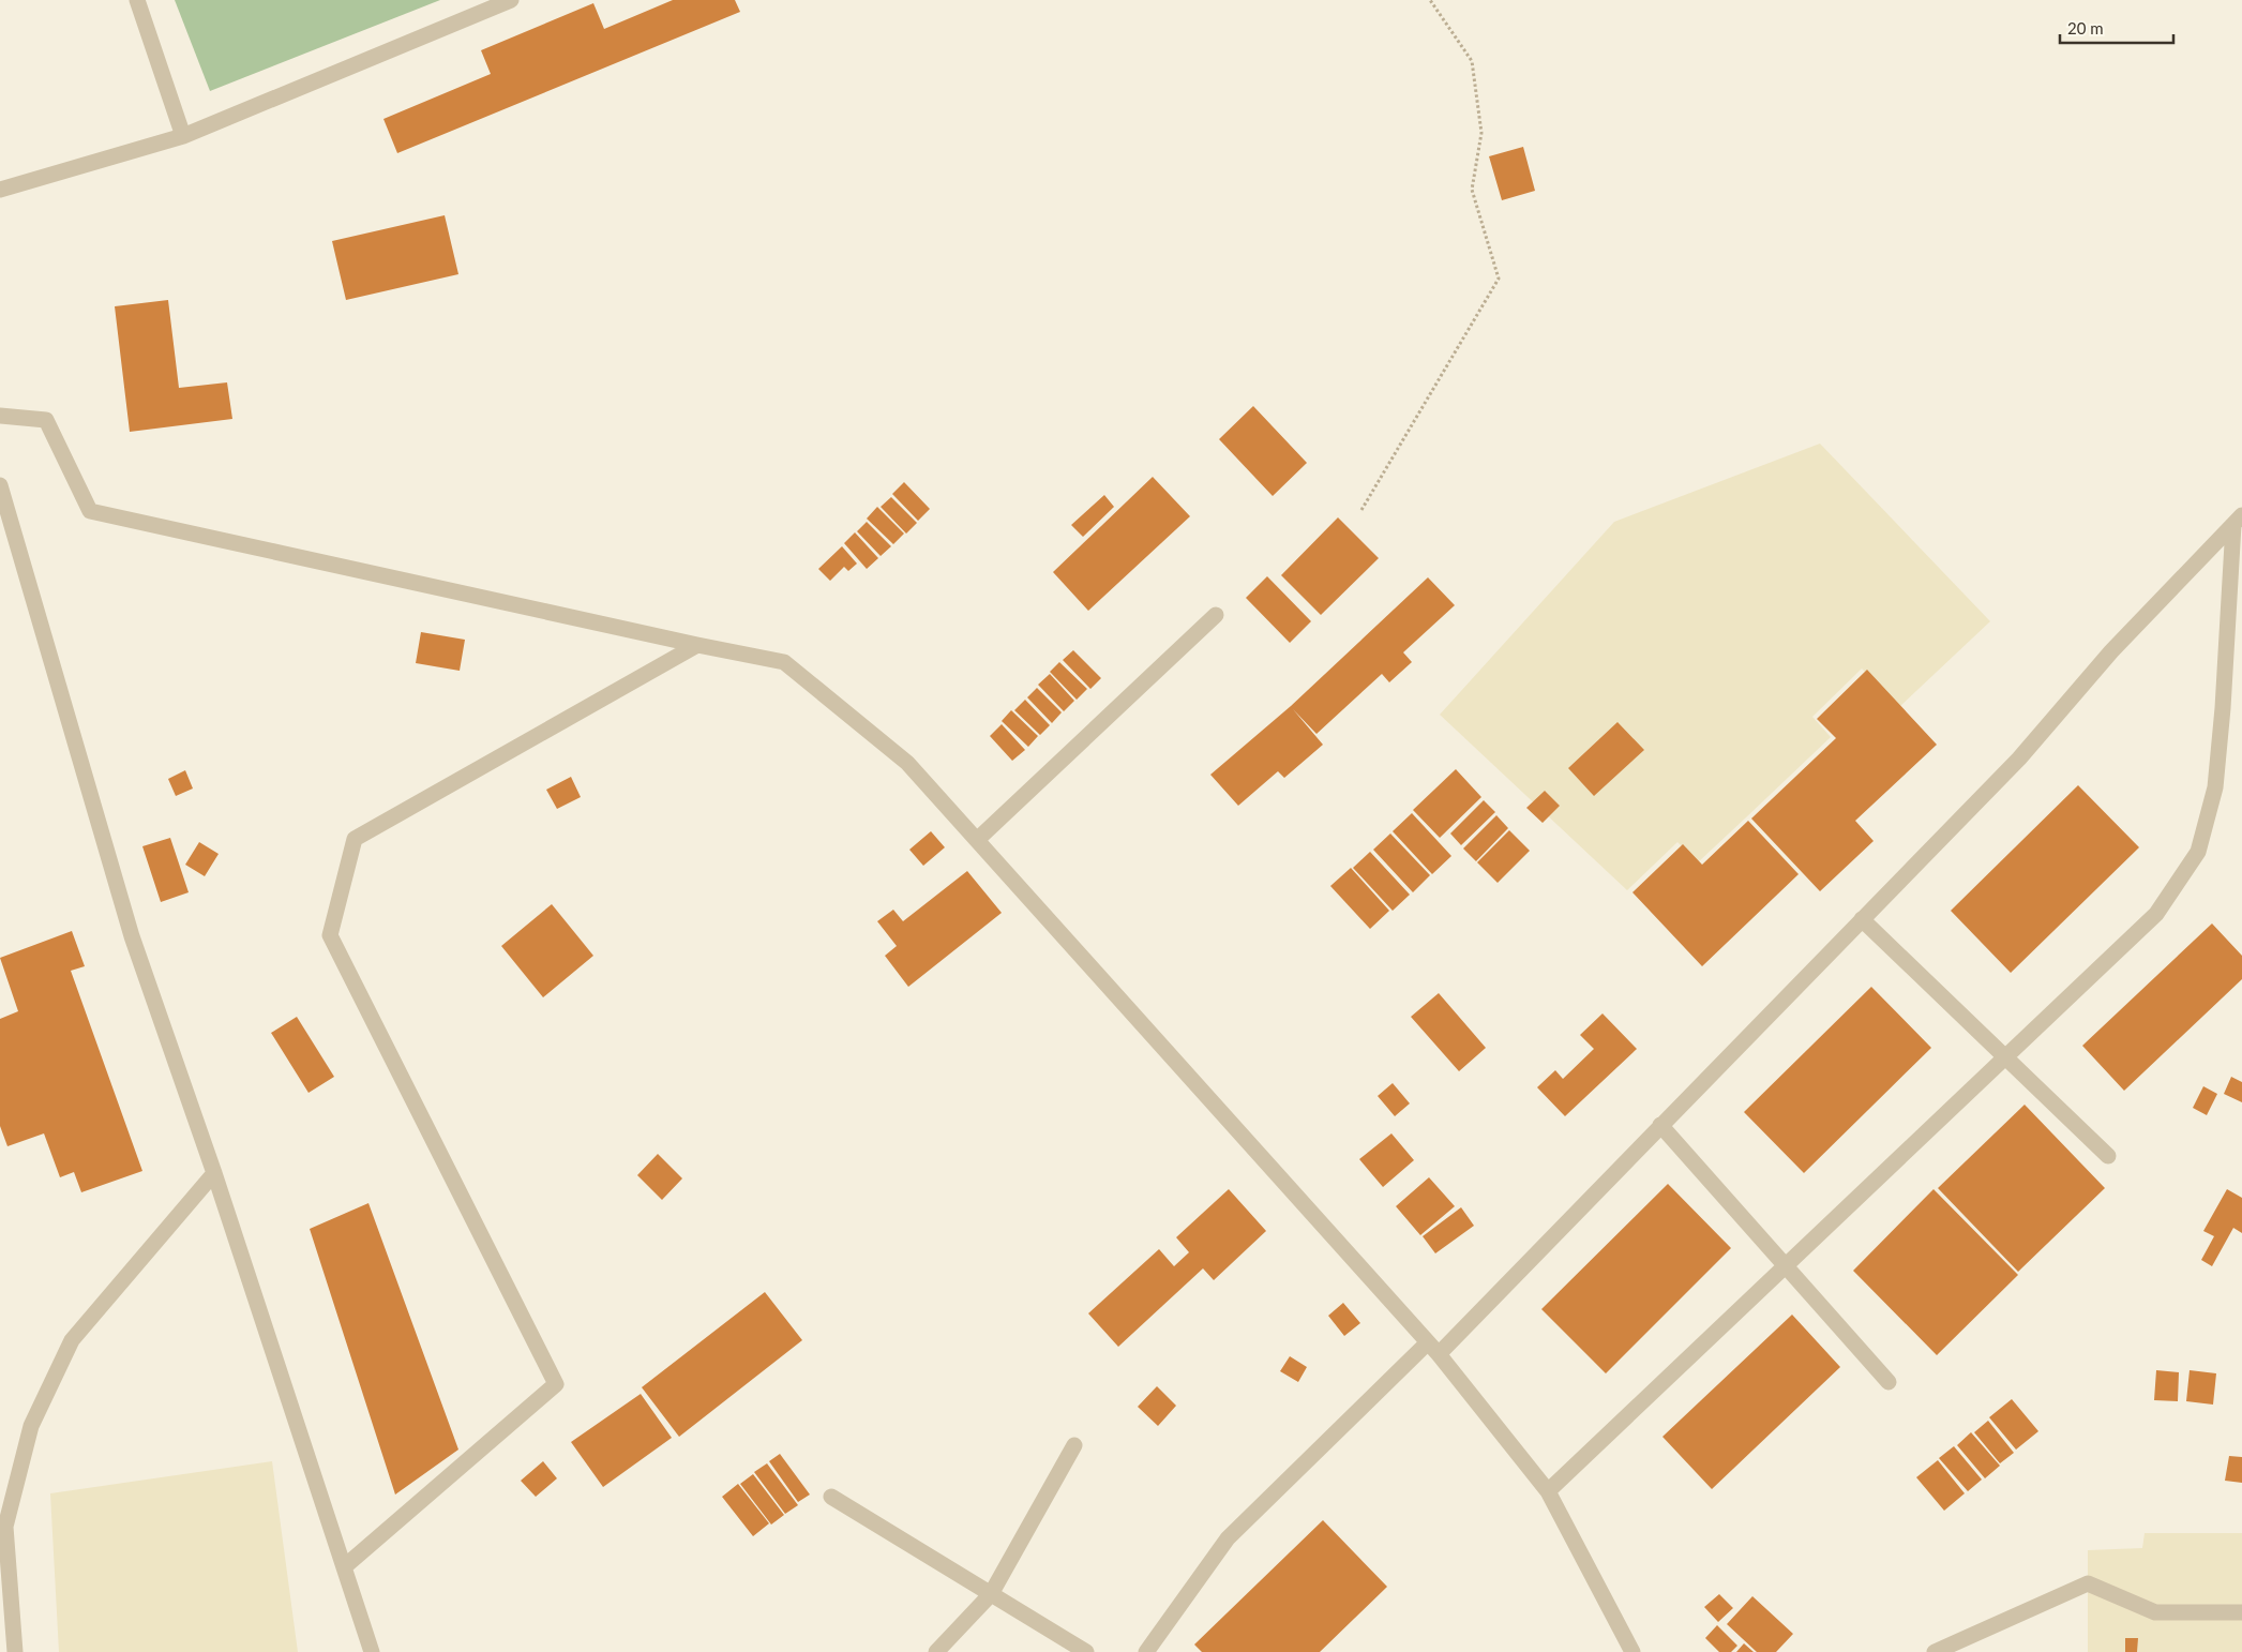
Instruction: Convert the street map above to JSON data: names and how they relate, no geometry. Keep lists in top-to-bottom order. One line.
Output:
{"scale_bar":"20 m"}
